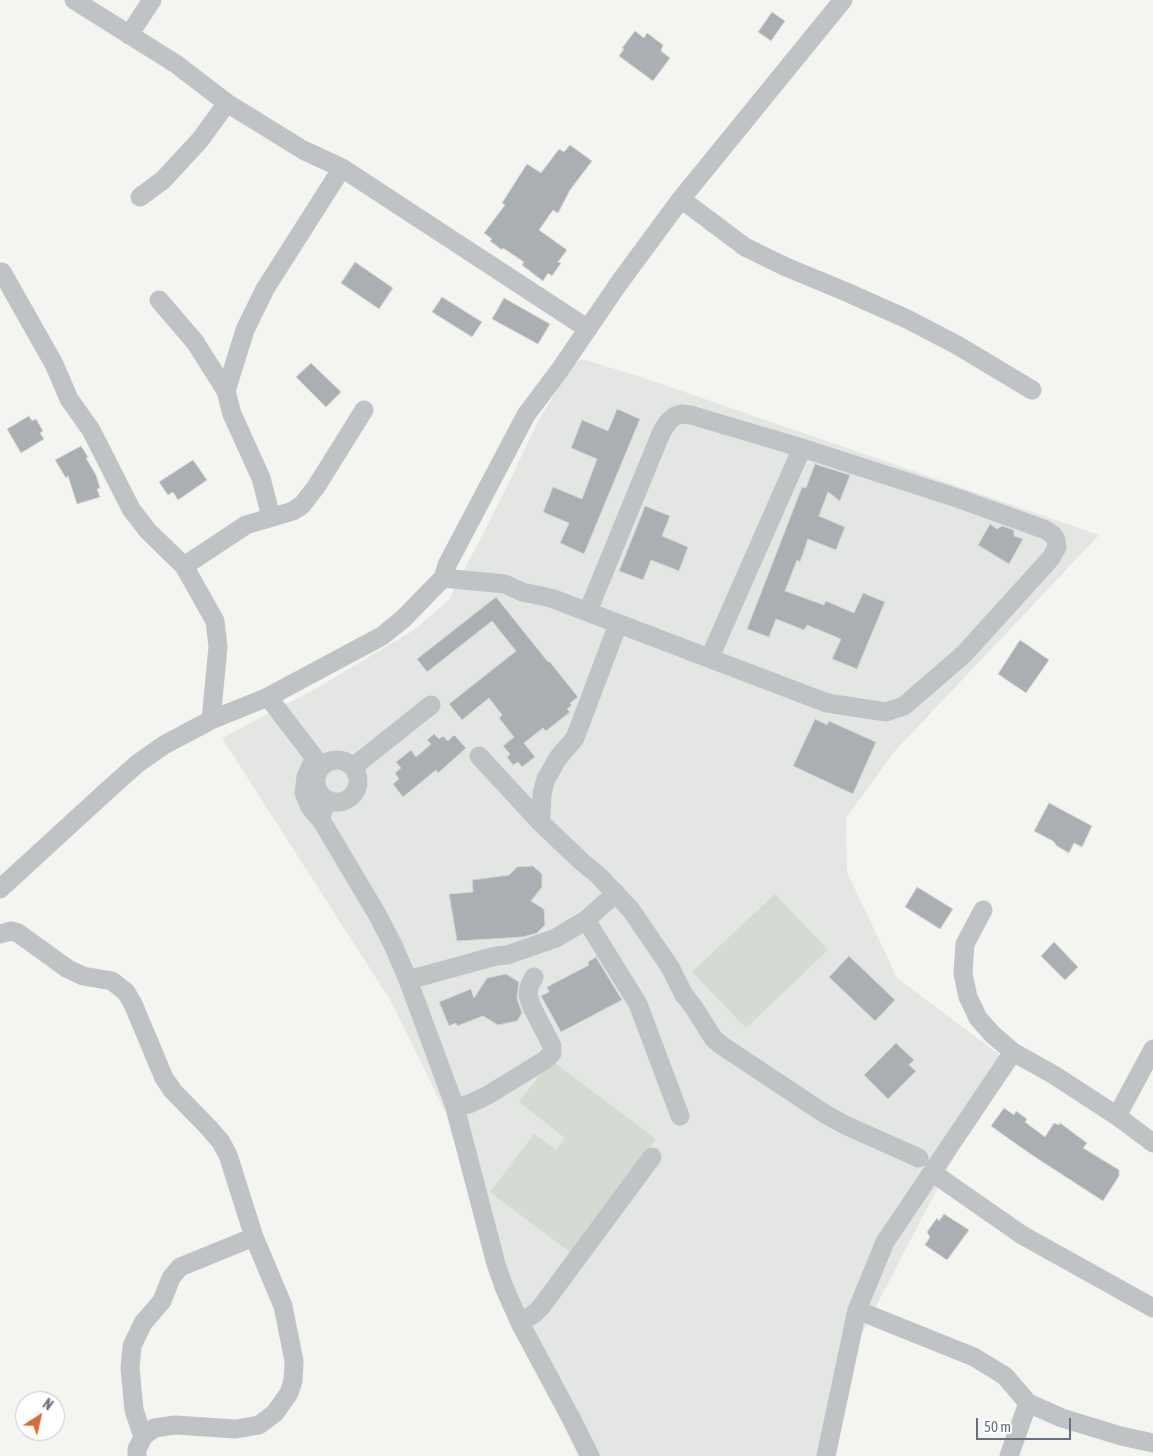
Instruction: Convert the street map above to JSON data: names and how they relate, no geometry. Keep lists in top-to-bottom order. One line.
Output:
{"scale_bar":"50 m","north":"top right"}
